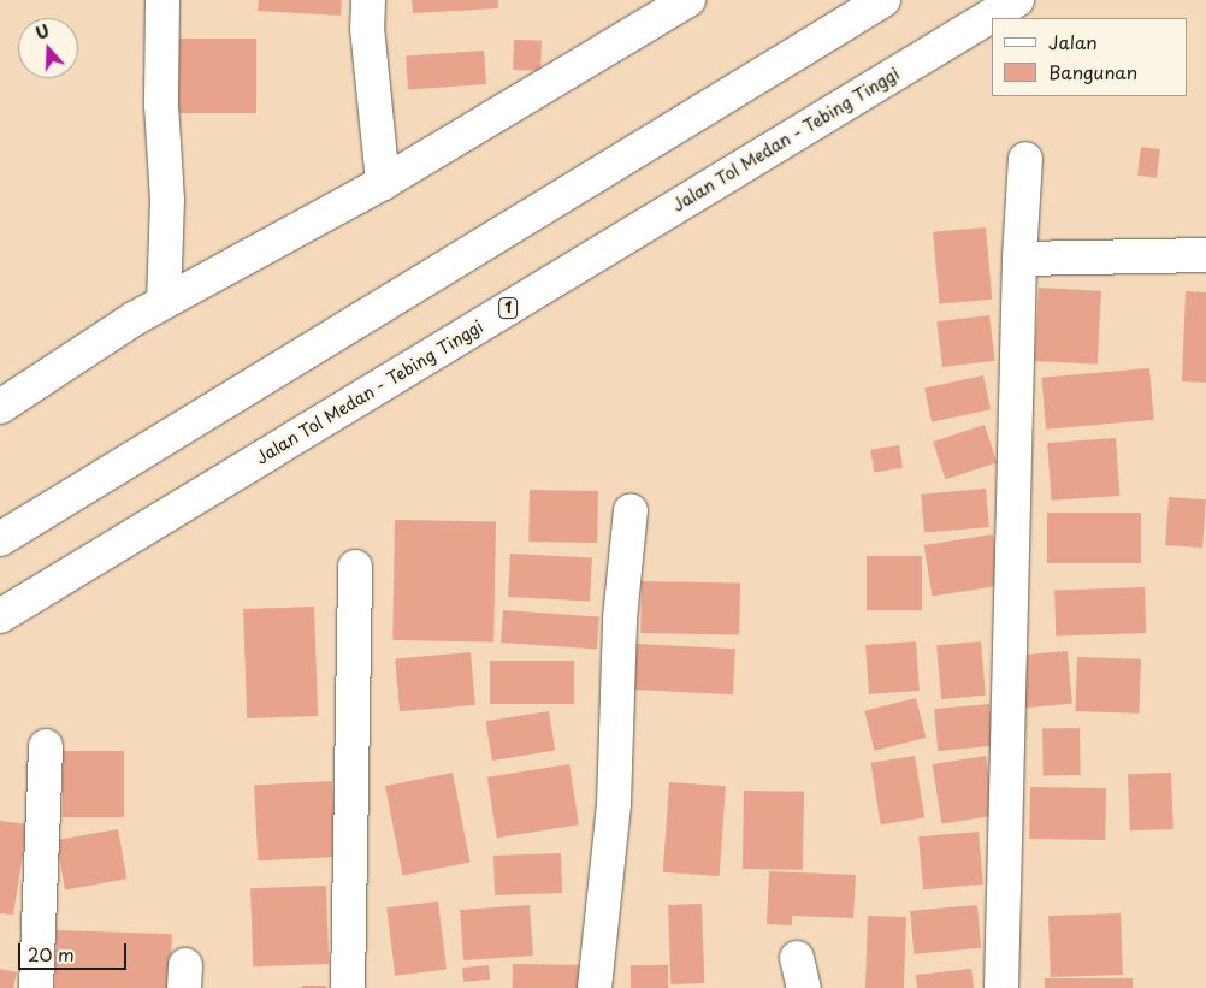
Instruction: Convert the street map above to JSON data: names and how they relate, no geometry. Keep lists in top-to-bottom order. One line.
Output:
{"streets":{"main road":["Jalan Tol Medan - Tebing Tinggi","1"]},"legend":["Jalan","Bangunan"],"scale_bar":"20 m","north":"top"}
